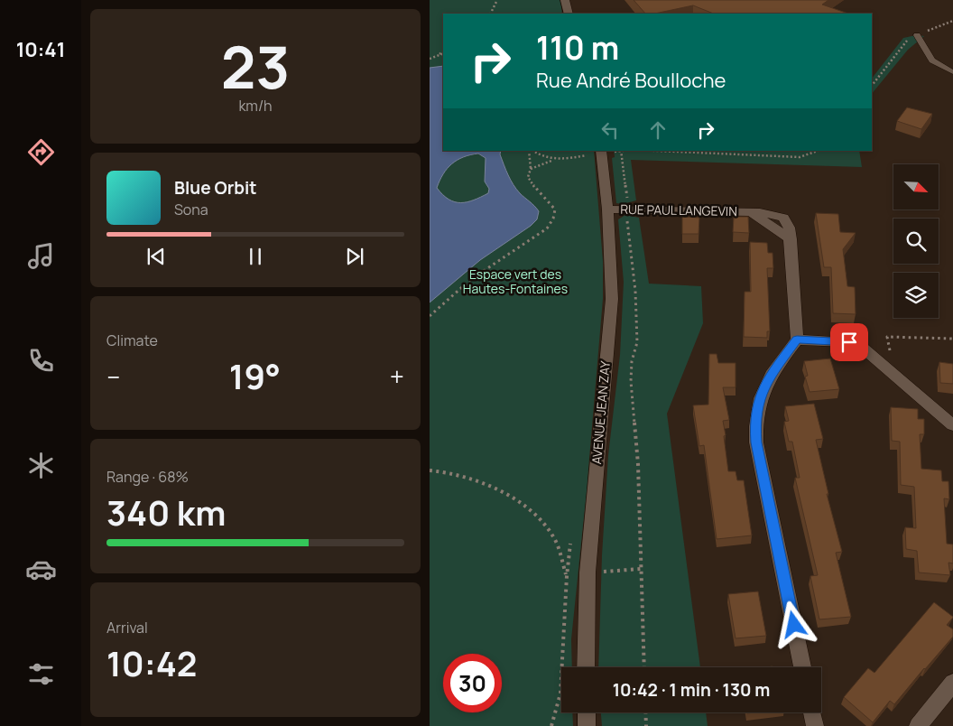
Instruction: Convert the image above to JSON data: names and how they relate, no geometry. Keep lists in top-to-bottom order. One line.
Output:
{"streets":{"street":["RUE PAUL LANGEVIN","AVENUE JEAN ZAY"]},"crossings":[["RUE PAUL LANGEVIN","AVENUE JEAN ZAY"]],"parks":["Espace vert des Hautes-Fontaines"],"north":"bottom right","page":{"tabs":"10:41","tile":[["23","km/h"],"Climate",["Range · 68%","340 km"],["Arrival","10:42"]],"turn":["110 m","Rue André Boulloche"],"song":["Blue Orbit","Sona"],"heat":["−","19°","+"],"limit":"30","trip":"10:42 · 1 min · 130 m"}}
